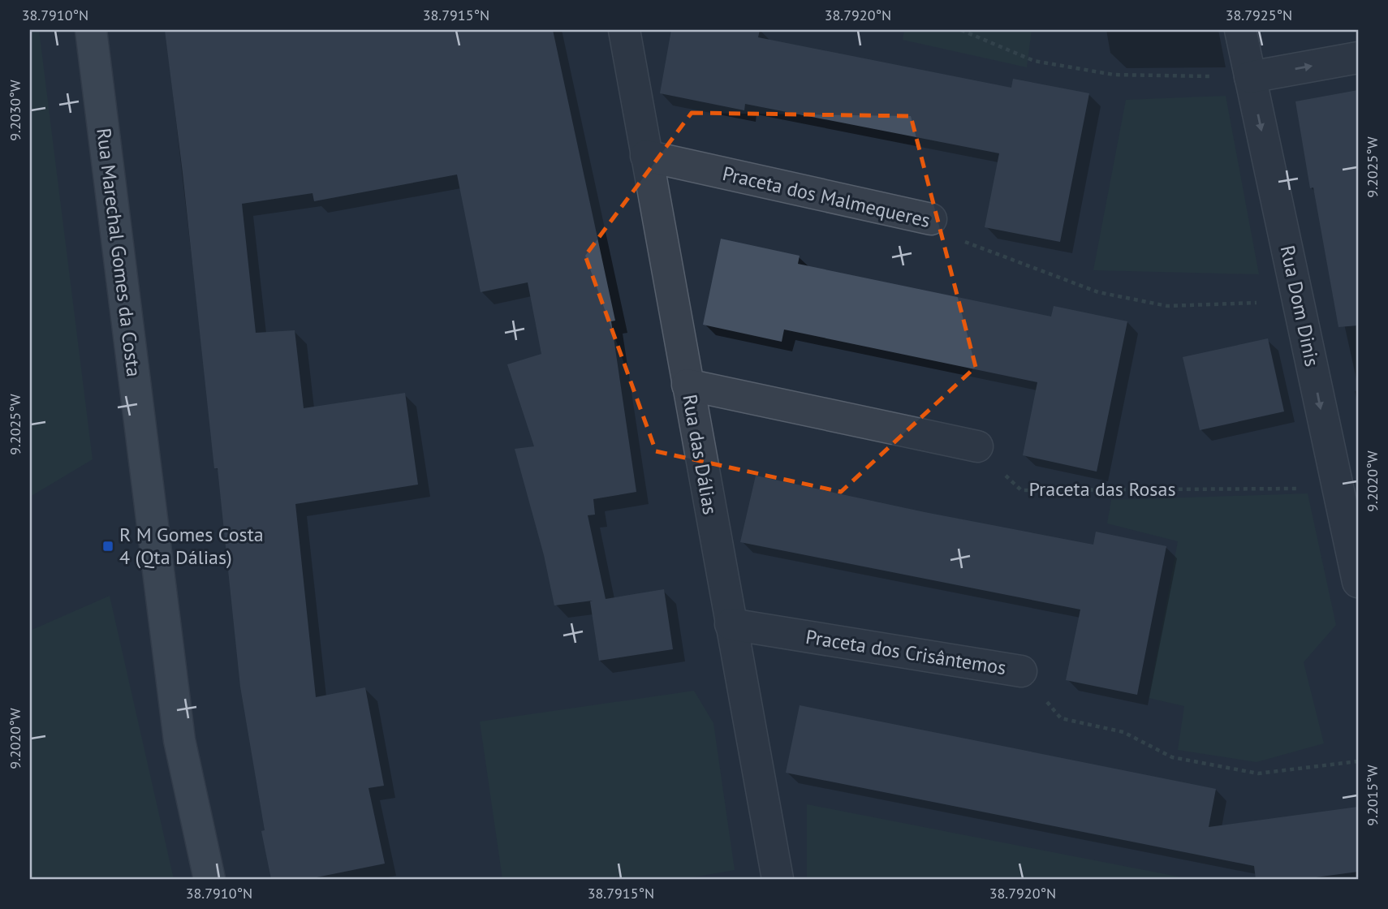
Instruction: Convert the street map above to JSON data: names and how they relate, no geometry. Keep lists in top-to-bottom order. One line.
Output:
{"streets":{"main road":["Rua Marechal Gomes da Costa"],"street":["Praceta dos Malmequeres","Rua Dom Dinis","Rua das Dálias","Praceta dos Crisântemos"],"path":["Praceta das Rosas"]},"crossings":[["Praceta dos Malmequeres","Rua Dom Dinis"],["Praceta dos Malmequeres","Rua das Dálias"],["Rua Dom Dinis","Praceta das Rosas"],["Rua das Dálias","Praceta dos Crisântemos"]],"one_way":["Rua Dom Dinis"],"places":{"transit":["R M Gomes Costa 4 (Qta Dálias)"]},"coordinates":["38.7910°N","38.7915°N","38.7920°N","38.7925°N","9.2030°W","9.2025°W","9.2020°W","9.2015°W"]}
